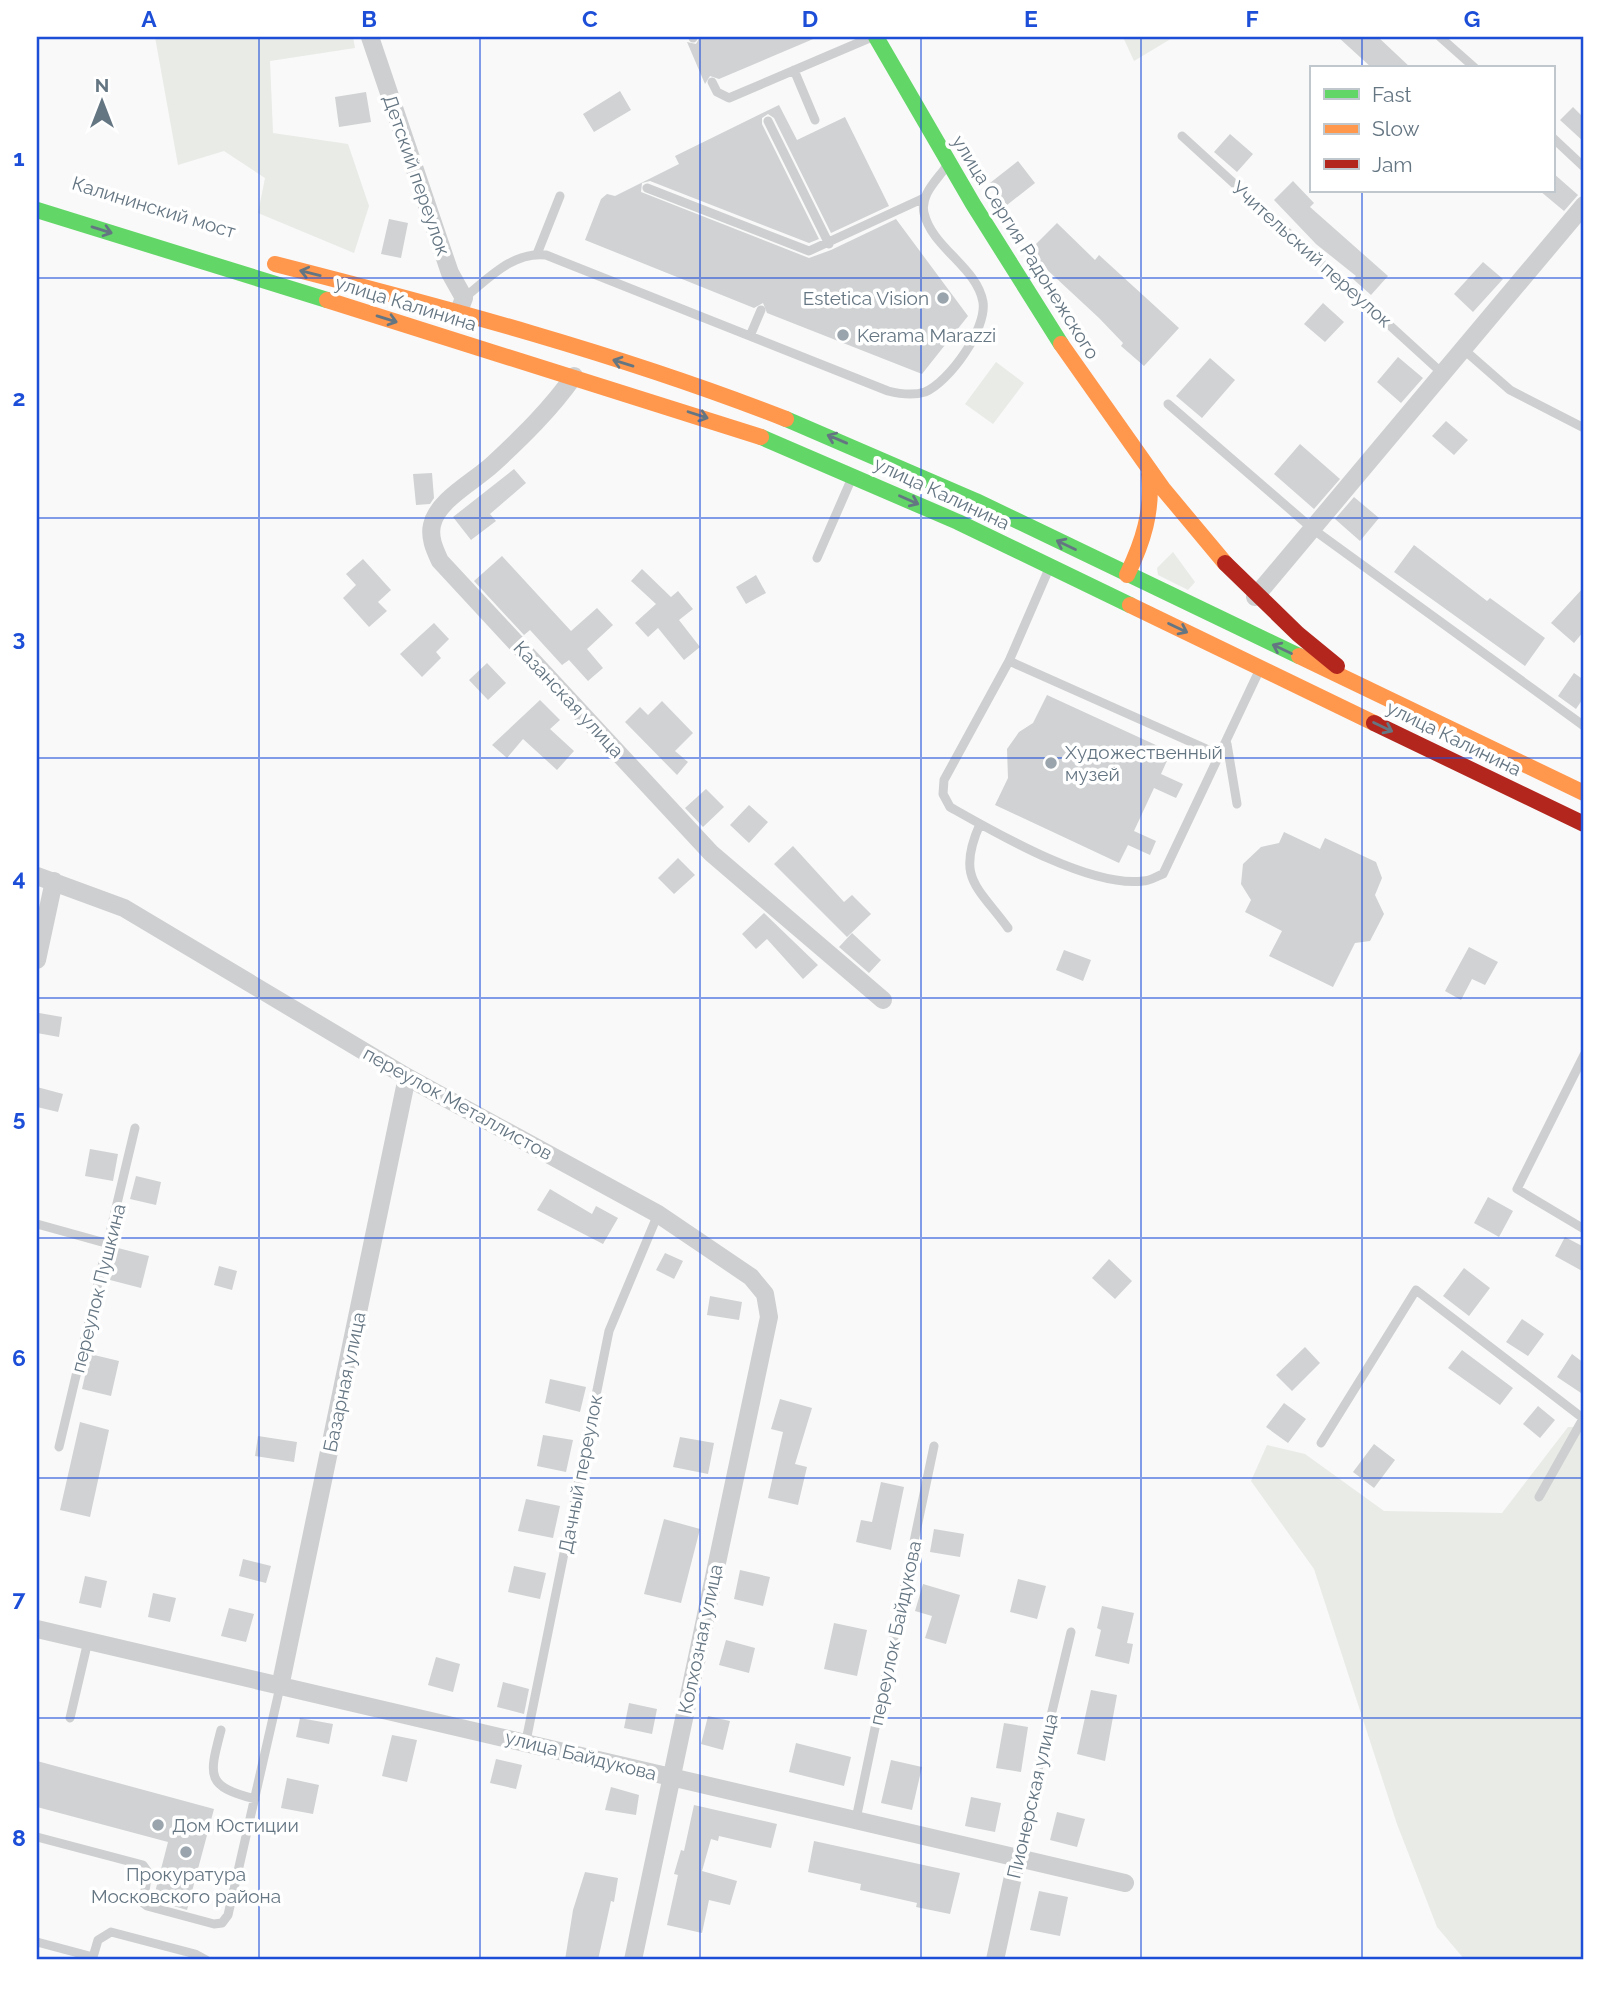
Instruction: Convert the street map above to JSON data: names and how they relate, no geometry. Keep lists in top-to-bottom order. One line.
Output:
{"streets":{"main road":["Калининский мост","улица Сергия Радонежского","улица Калинина"],"street":["Детский переулок","Казанская улица","переулок Металлистов","Базарная улица","Колхозная улица","улица Байдукова","Пионерская улица"],"lane":["Учительский переулок","переулок Пушкина","Дачный переулок","переулок Байдукова"]},"crossings":[["Детский переулок","улица Калинина"],["Калининский мост","улица Калинина"],["улица Сергия Радонежского","улица Калинина"],["улица Калинина","Казанская улица"],["переулок Металлистов","Базарная улица"],["переулок Металлистов","Дачный переулок"],["переулок Металлистов","Колхозная улица"],["Базарная улица","улица Байдукова"],["Дачный переулок","улица Байдукова"],["переулок Байдукова","улица Байдукова"],["Колхозная улица","улица Байдукова"],["улица Байдукова","Пионерская улица"]],"places":["Estetica Vision","Kerama Marazzi","Художественный музей","Дом Юстиции","Прокуратура Московского района"],"legend":["Fast","Slow","Jam"],"north":"top","grid":{"columns":["A","B","C","D","E","F","G"],"rows":["1","2","3","4","5","6","7","8"]}}
